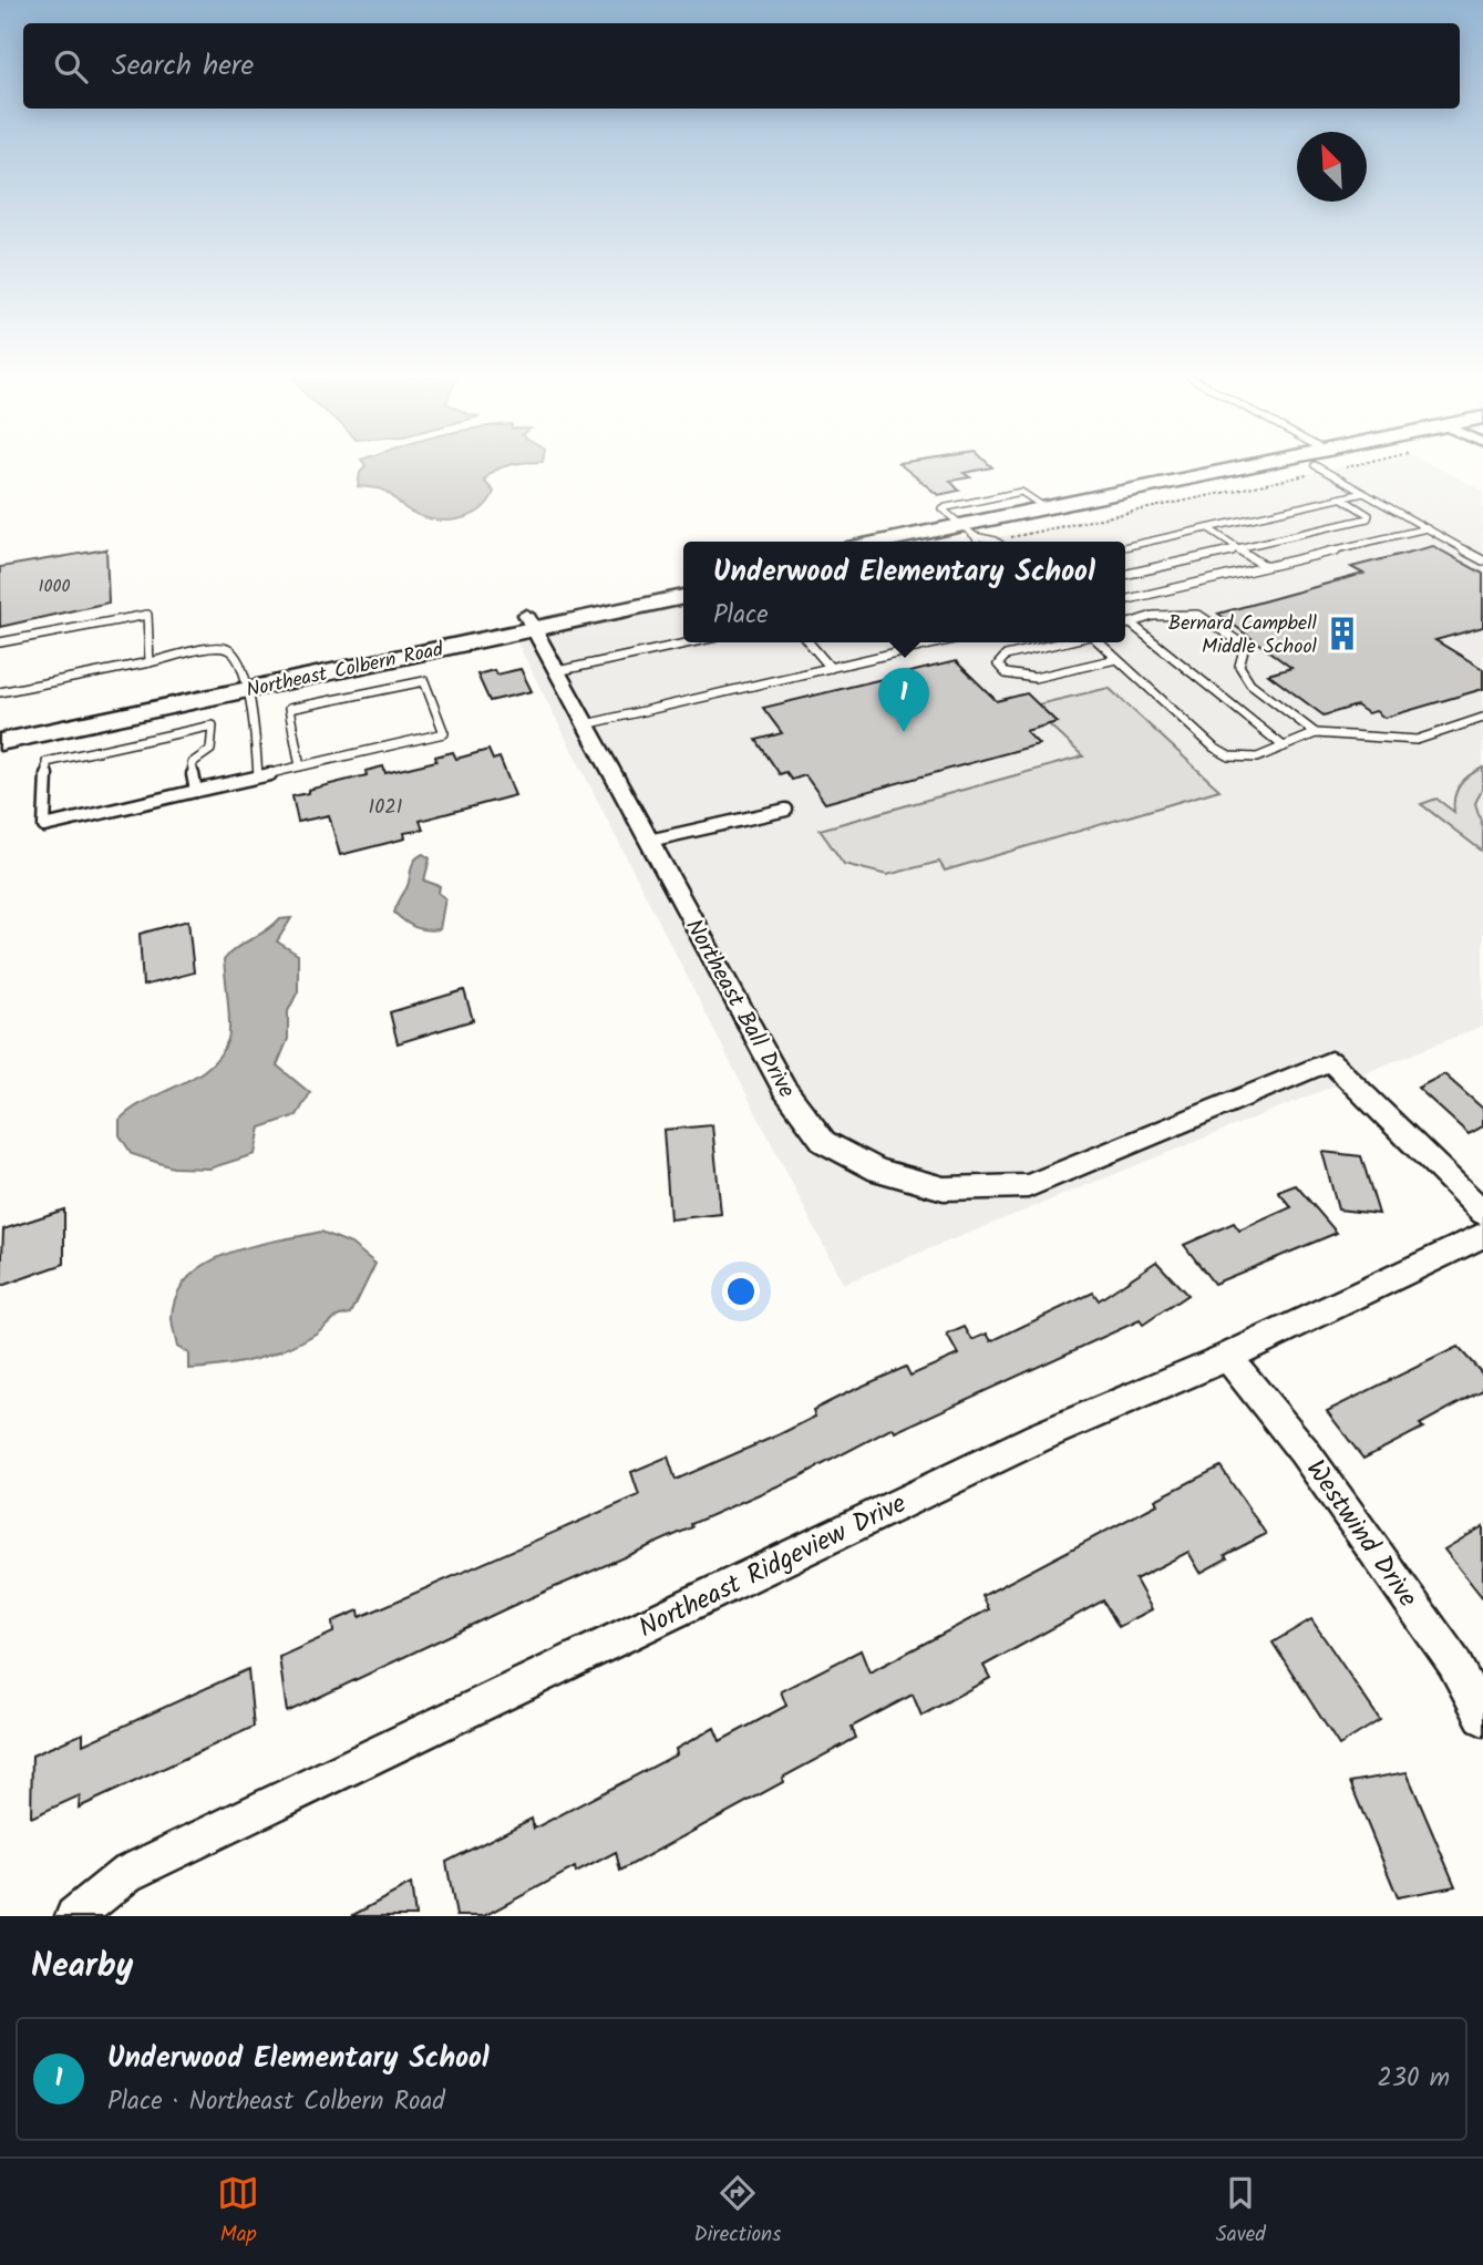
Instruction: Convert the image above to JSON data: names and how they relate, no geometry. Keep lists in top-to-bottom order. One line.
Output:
{"streets":{"main road":["Northeast Colbern Road"],"street":["Northeast Ball Drive","Westwind Drive","Northeast Ridgeview Drive"]},"crossings":[["Northeast Colbern Road","Northeast Ball Drive"],["Westwind Drive","Northeast Ridgeview Drive"]],"places":{"building":["Bernard Campbell Middle School"]},"house_numbers":["1000","1021"],"north":"top left","page":{"search":"Search here","popup":["Underwood Elementary School","Place"],"pins":"1","heading":"Nearby","list":[{"mark":"1","name":"Underwood Elementary School","note":"Place · Northeast Colbern Road","value":"230 m"}],"nav":["Map","Directions","Saved"]}}
